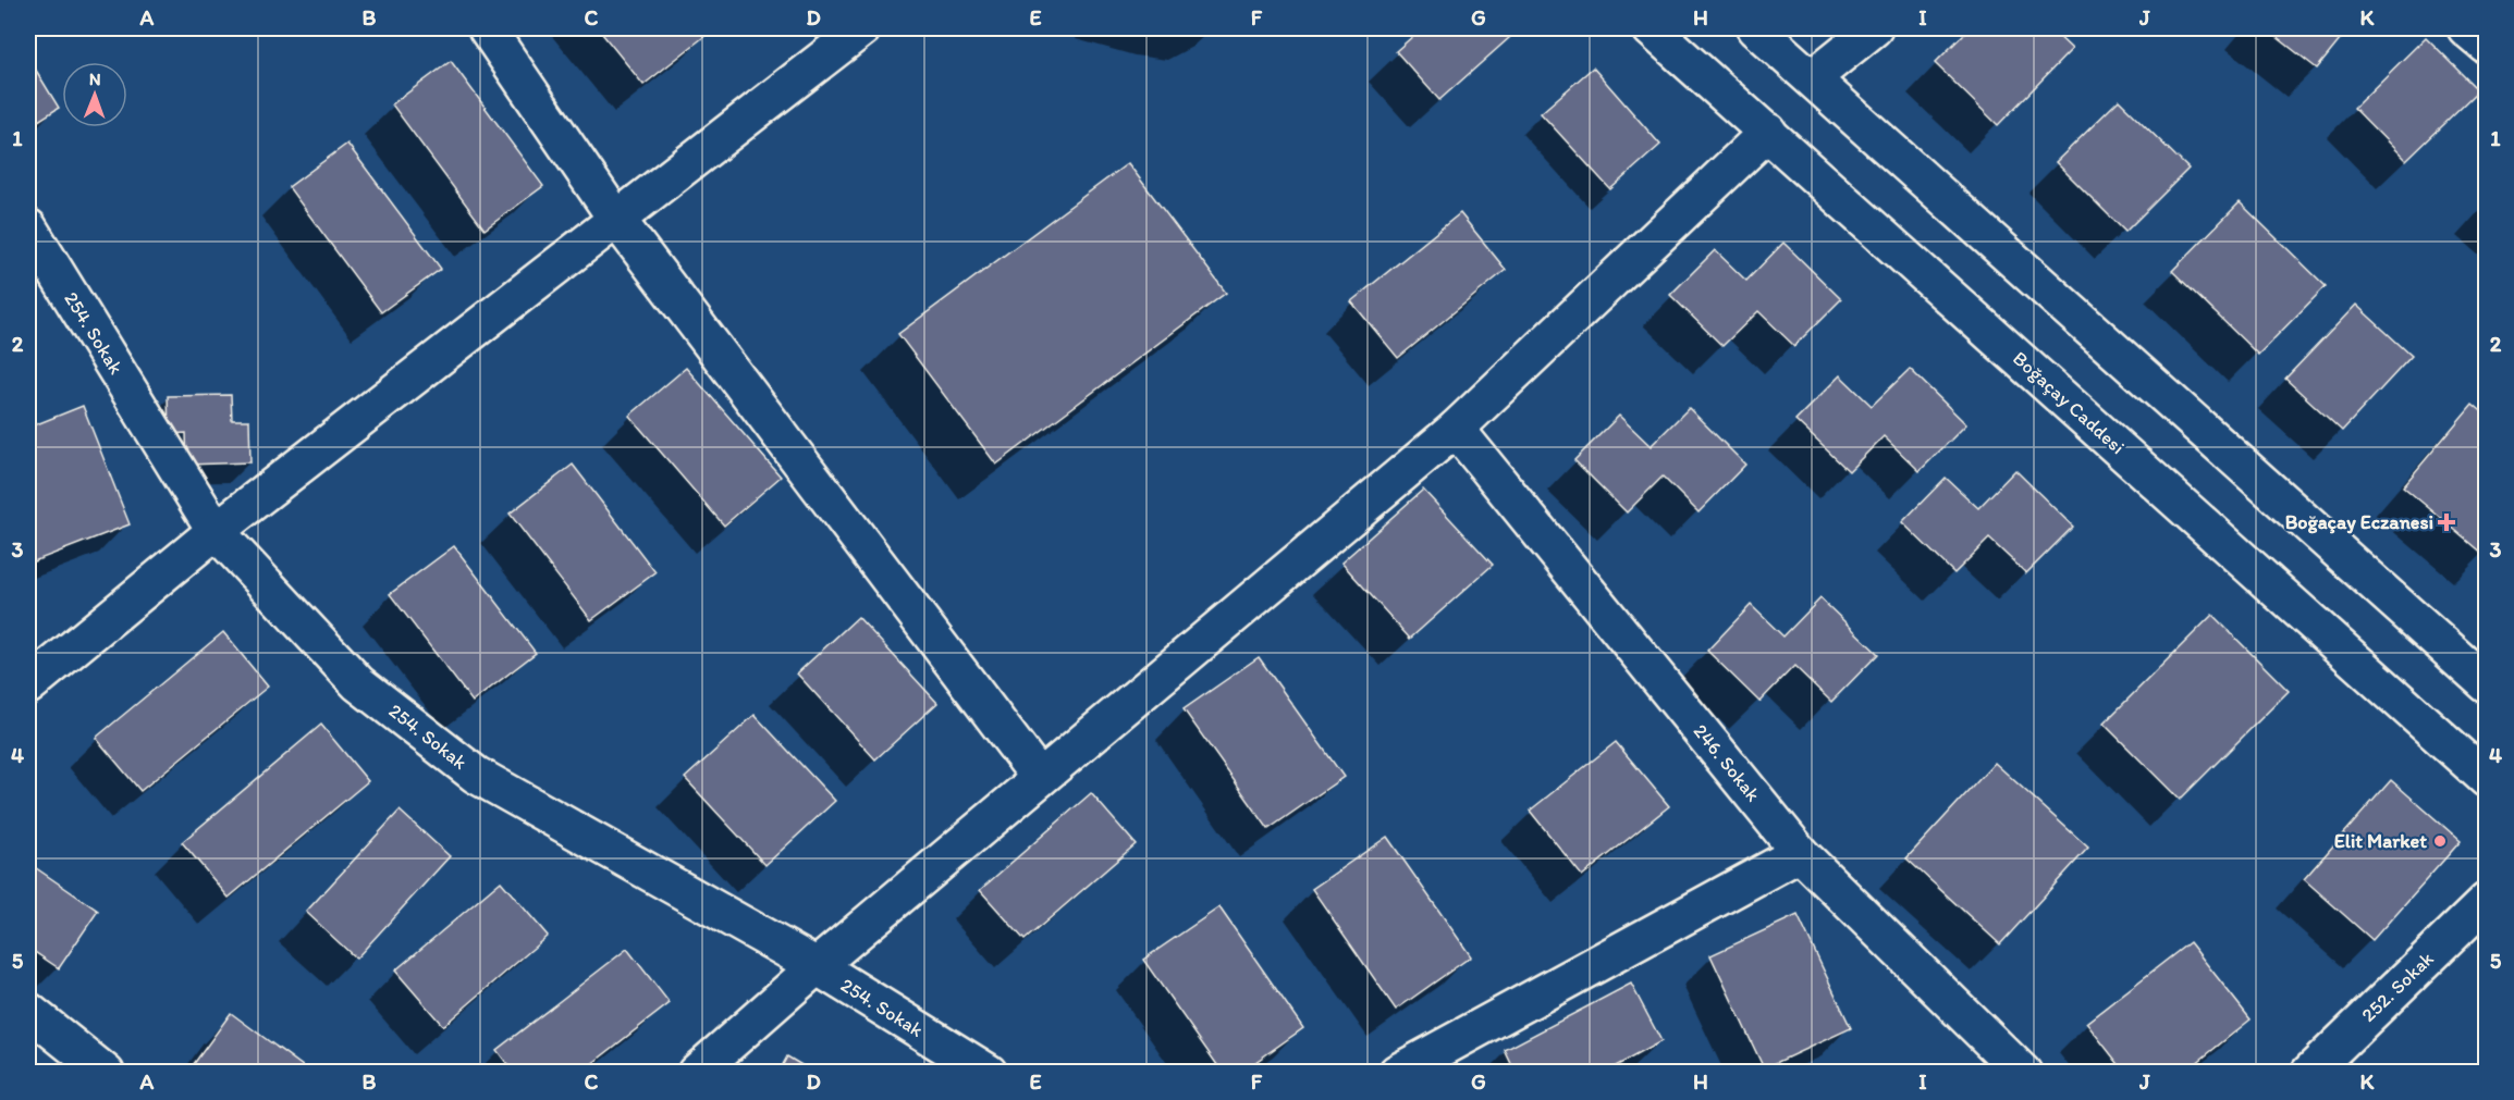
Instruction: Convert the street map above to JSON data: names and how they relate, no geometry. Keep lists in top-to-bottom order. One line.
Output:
{"streets":{"street":["254. Sokak","Boğaçay Caddesi","246. Sokak","252. Sokak"]},"places":{"health":["Boğaçay Eczanesi"],"other":["Elit Market"]},"north":"top","grid":{"columns":["A","B","C","D","E","F","G","H","I","J","K"],"rows":["1","2","3","4","5"]}}
